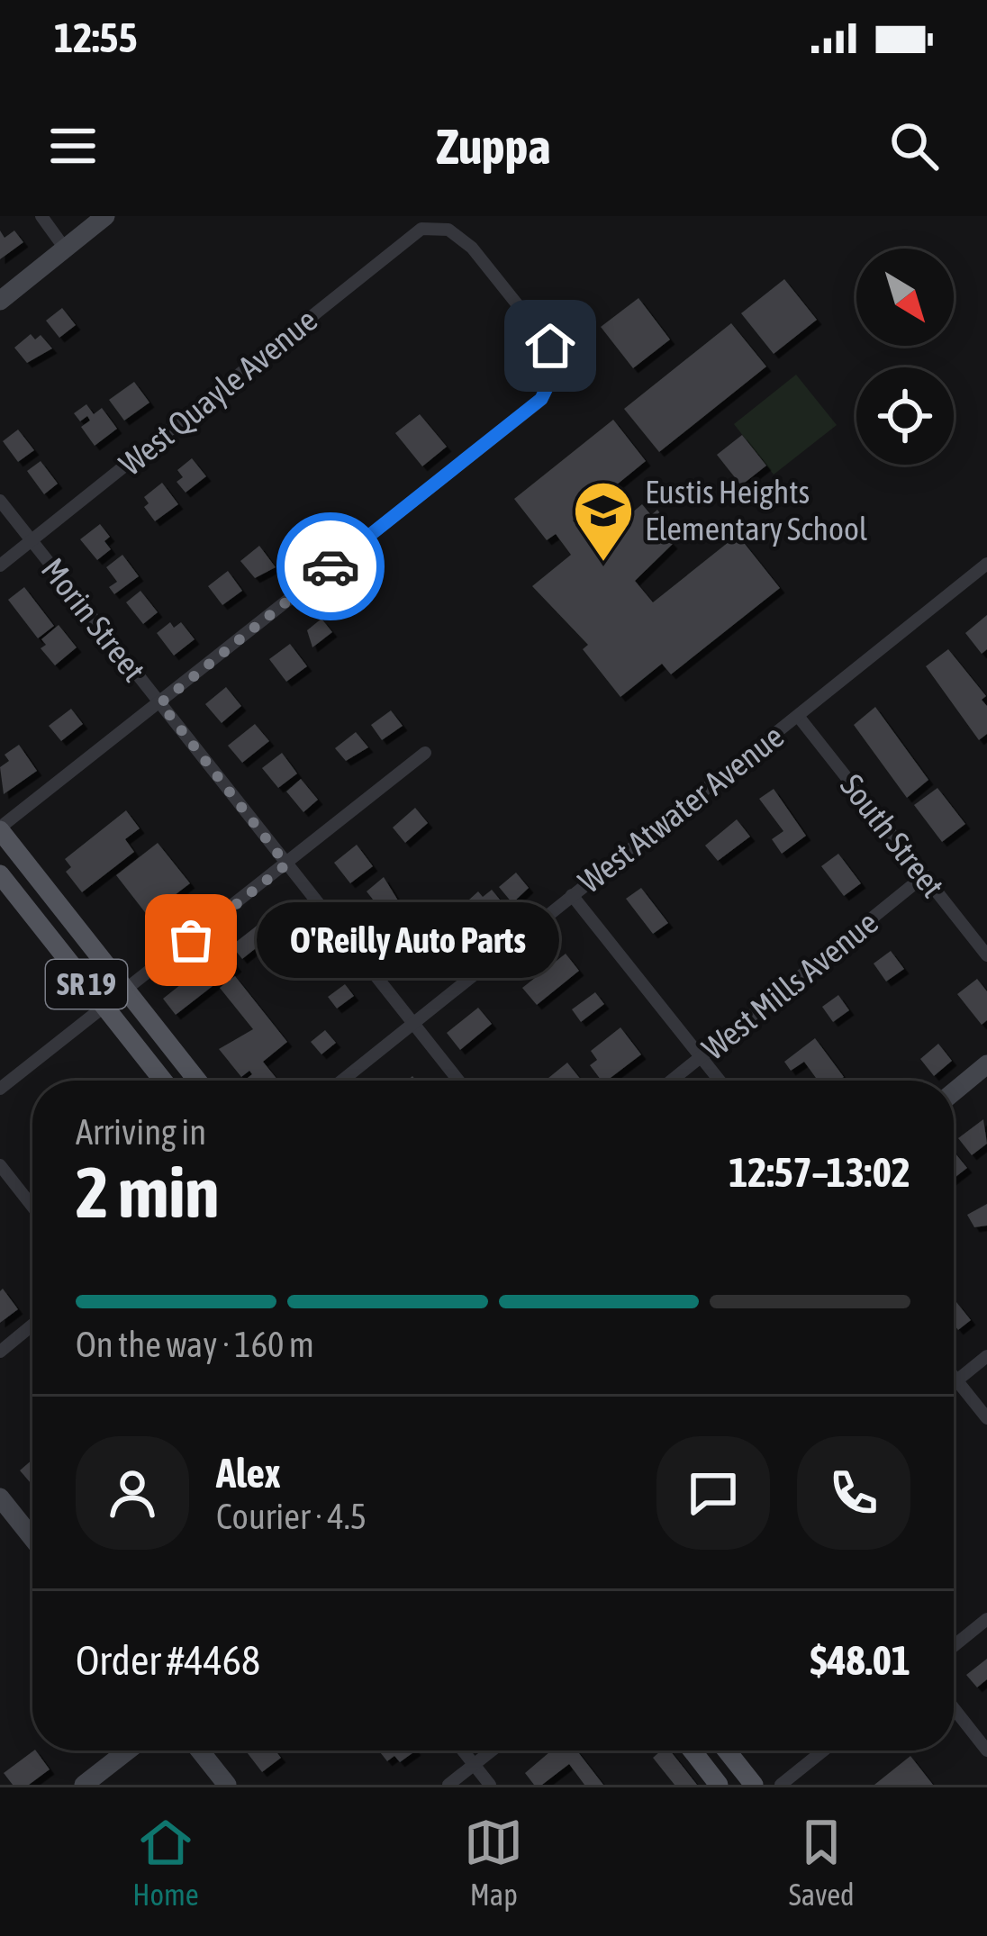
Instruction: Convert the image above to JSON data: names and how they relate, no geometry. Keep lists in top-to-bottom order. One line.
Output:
{"streets":{"main road":["SR 19"],"street":["West Quayle Avenue","Morin Street","West Atwater Avenue","South Street","West Mills Avenue"]},"crossings":[["West Quayle Avenue","Morin Street"],["Morin Street","West Atwater Avenue"],["West Atwater Avenue","South Street"],["South Street","West Mills Avenue"]],"places":{"school or university":["Eustis Heights Elementary School"],"other":["O'Reilly Auto Parts"]},"north":"bottom right","page":{"status":"12:55","header":"Zuppa","bubble":"O'Reilly Auto Parts","heading":["2 min","Arriving in","12:57–13:02"],"panel":["Alex","Courier · 4.5","Order #4468","$48.01"],"bar":"On the way · 160 m","tabs":["Home","Map","Saved"]}}
